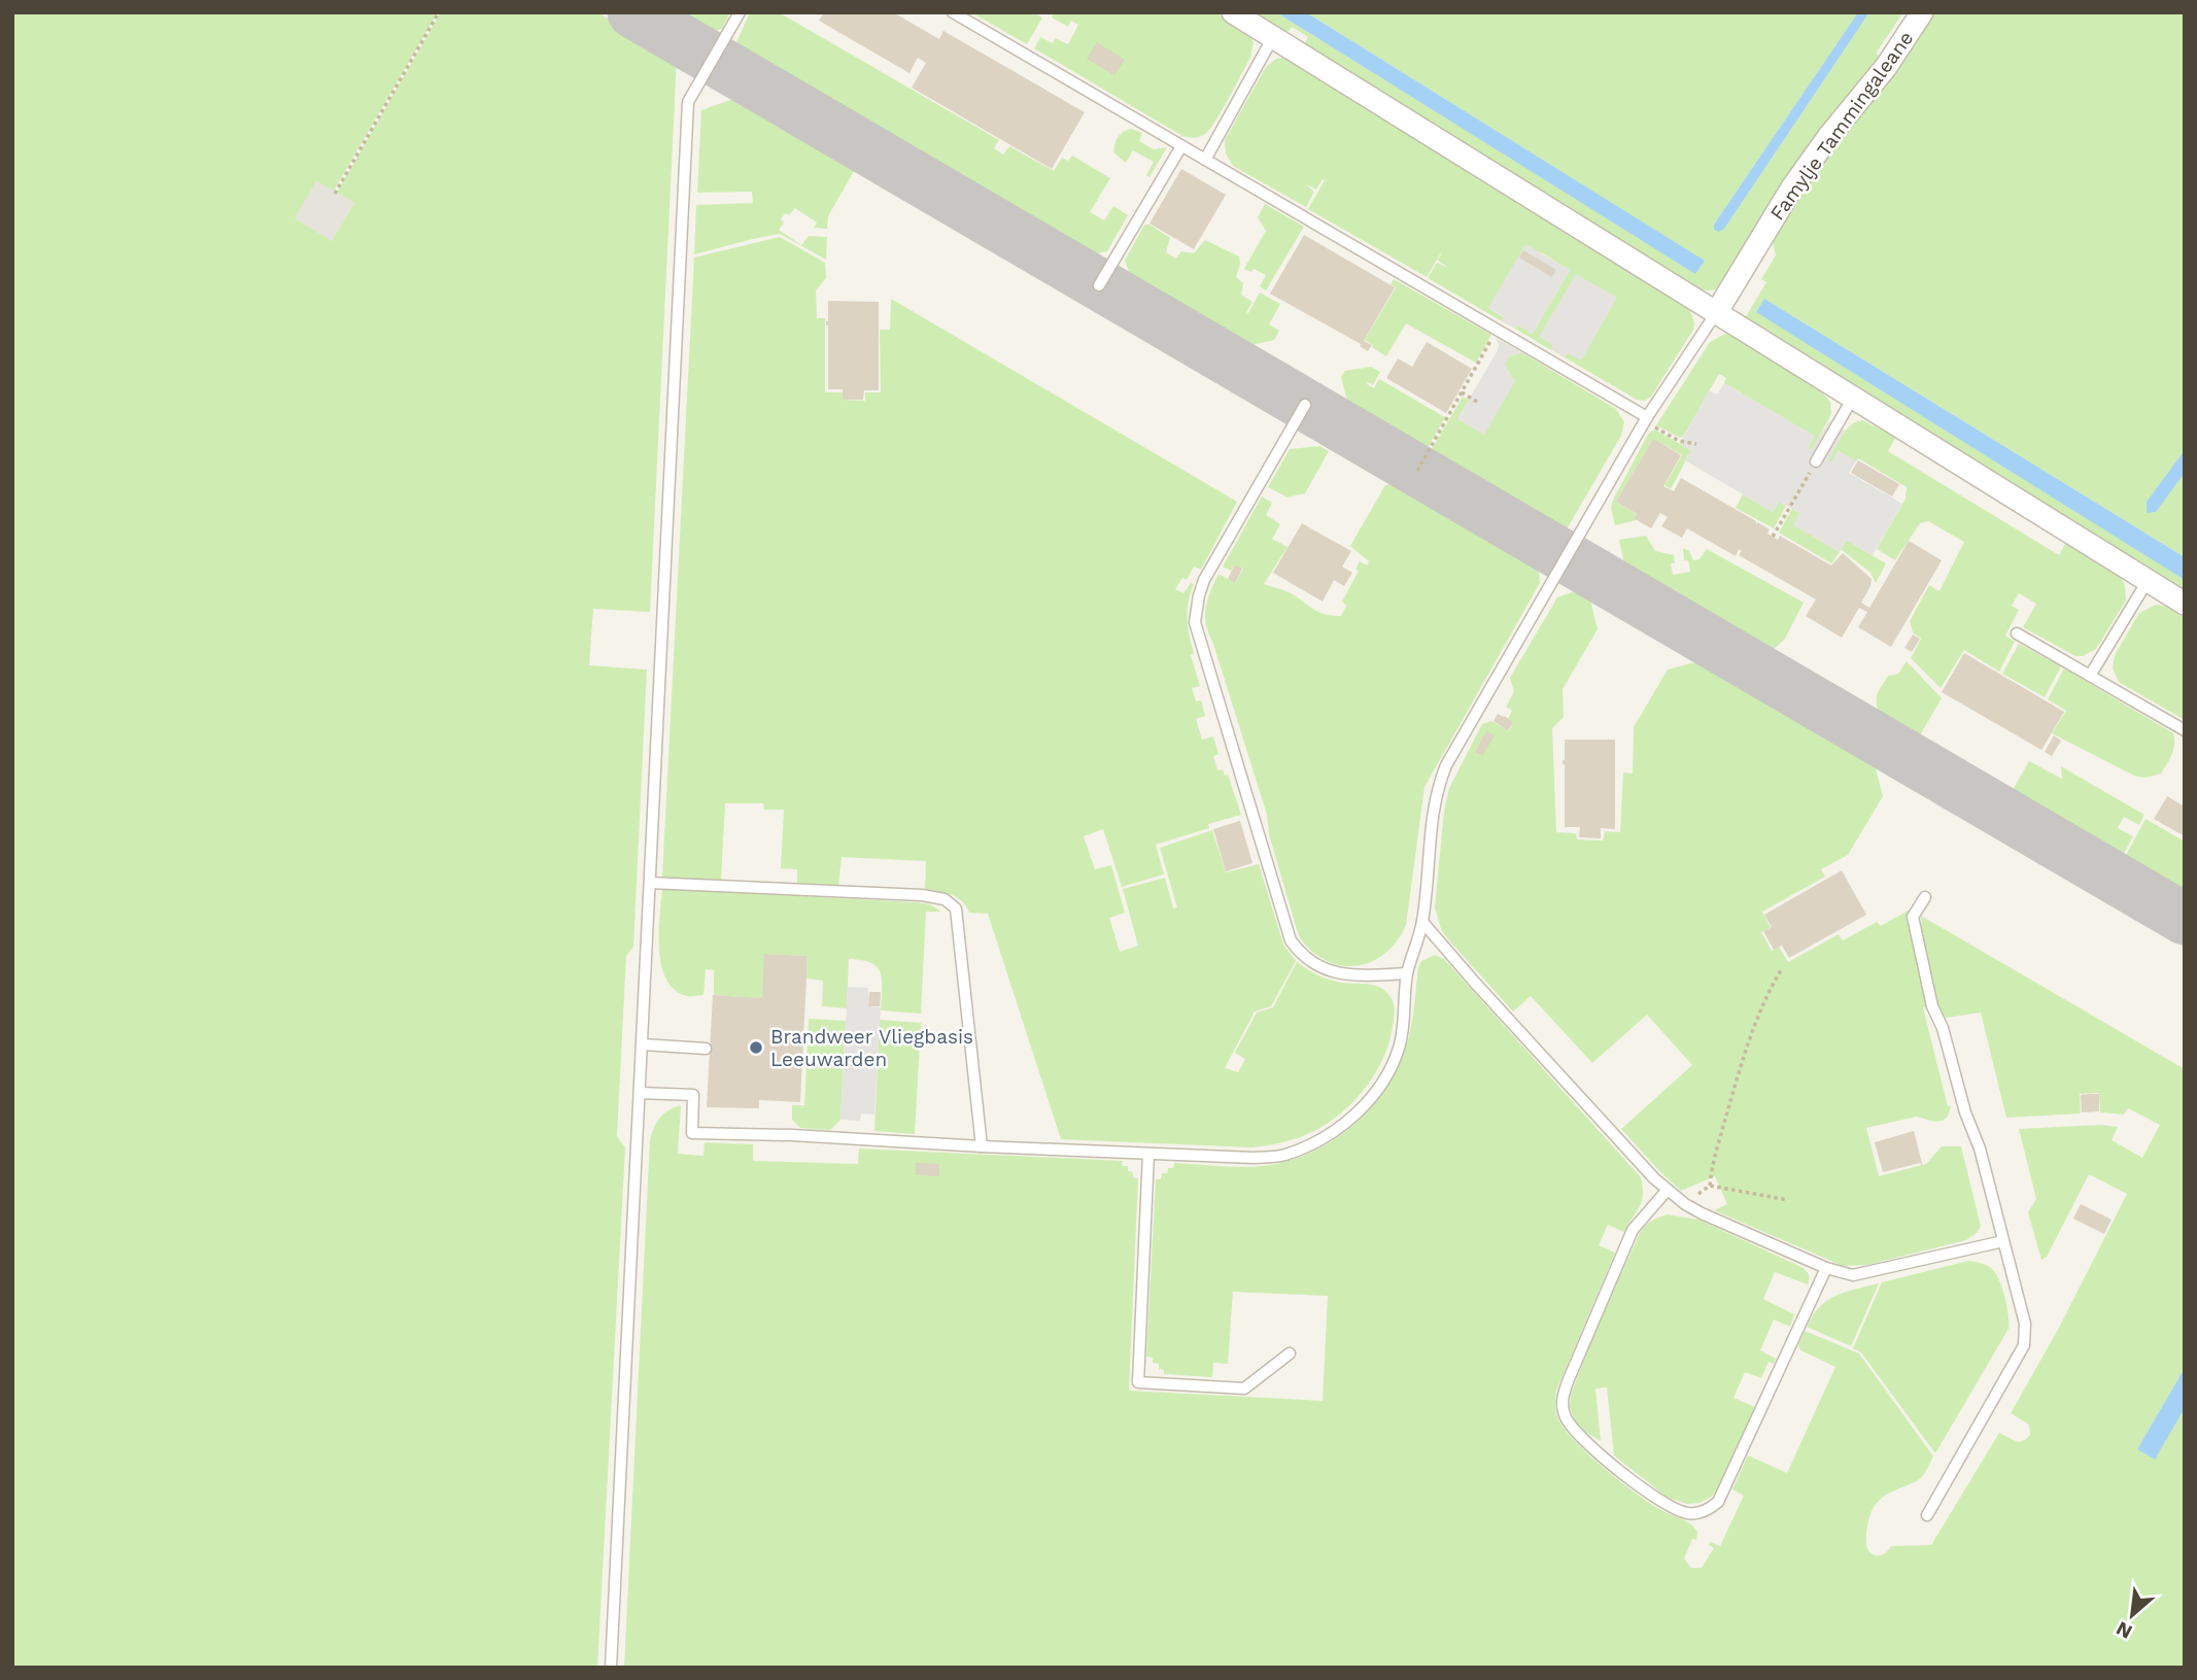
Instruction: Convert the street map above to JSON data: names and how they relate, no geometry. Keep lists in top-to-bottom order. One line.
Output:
{"streets":{"street":["Famylje Tammingaleane"]},"places":["Brandweer Vliegbasis Leeuwarden"],"north":"bottom left"}
